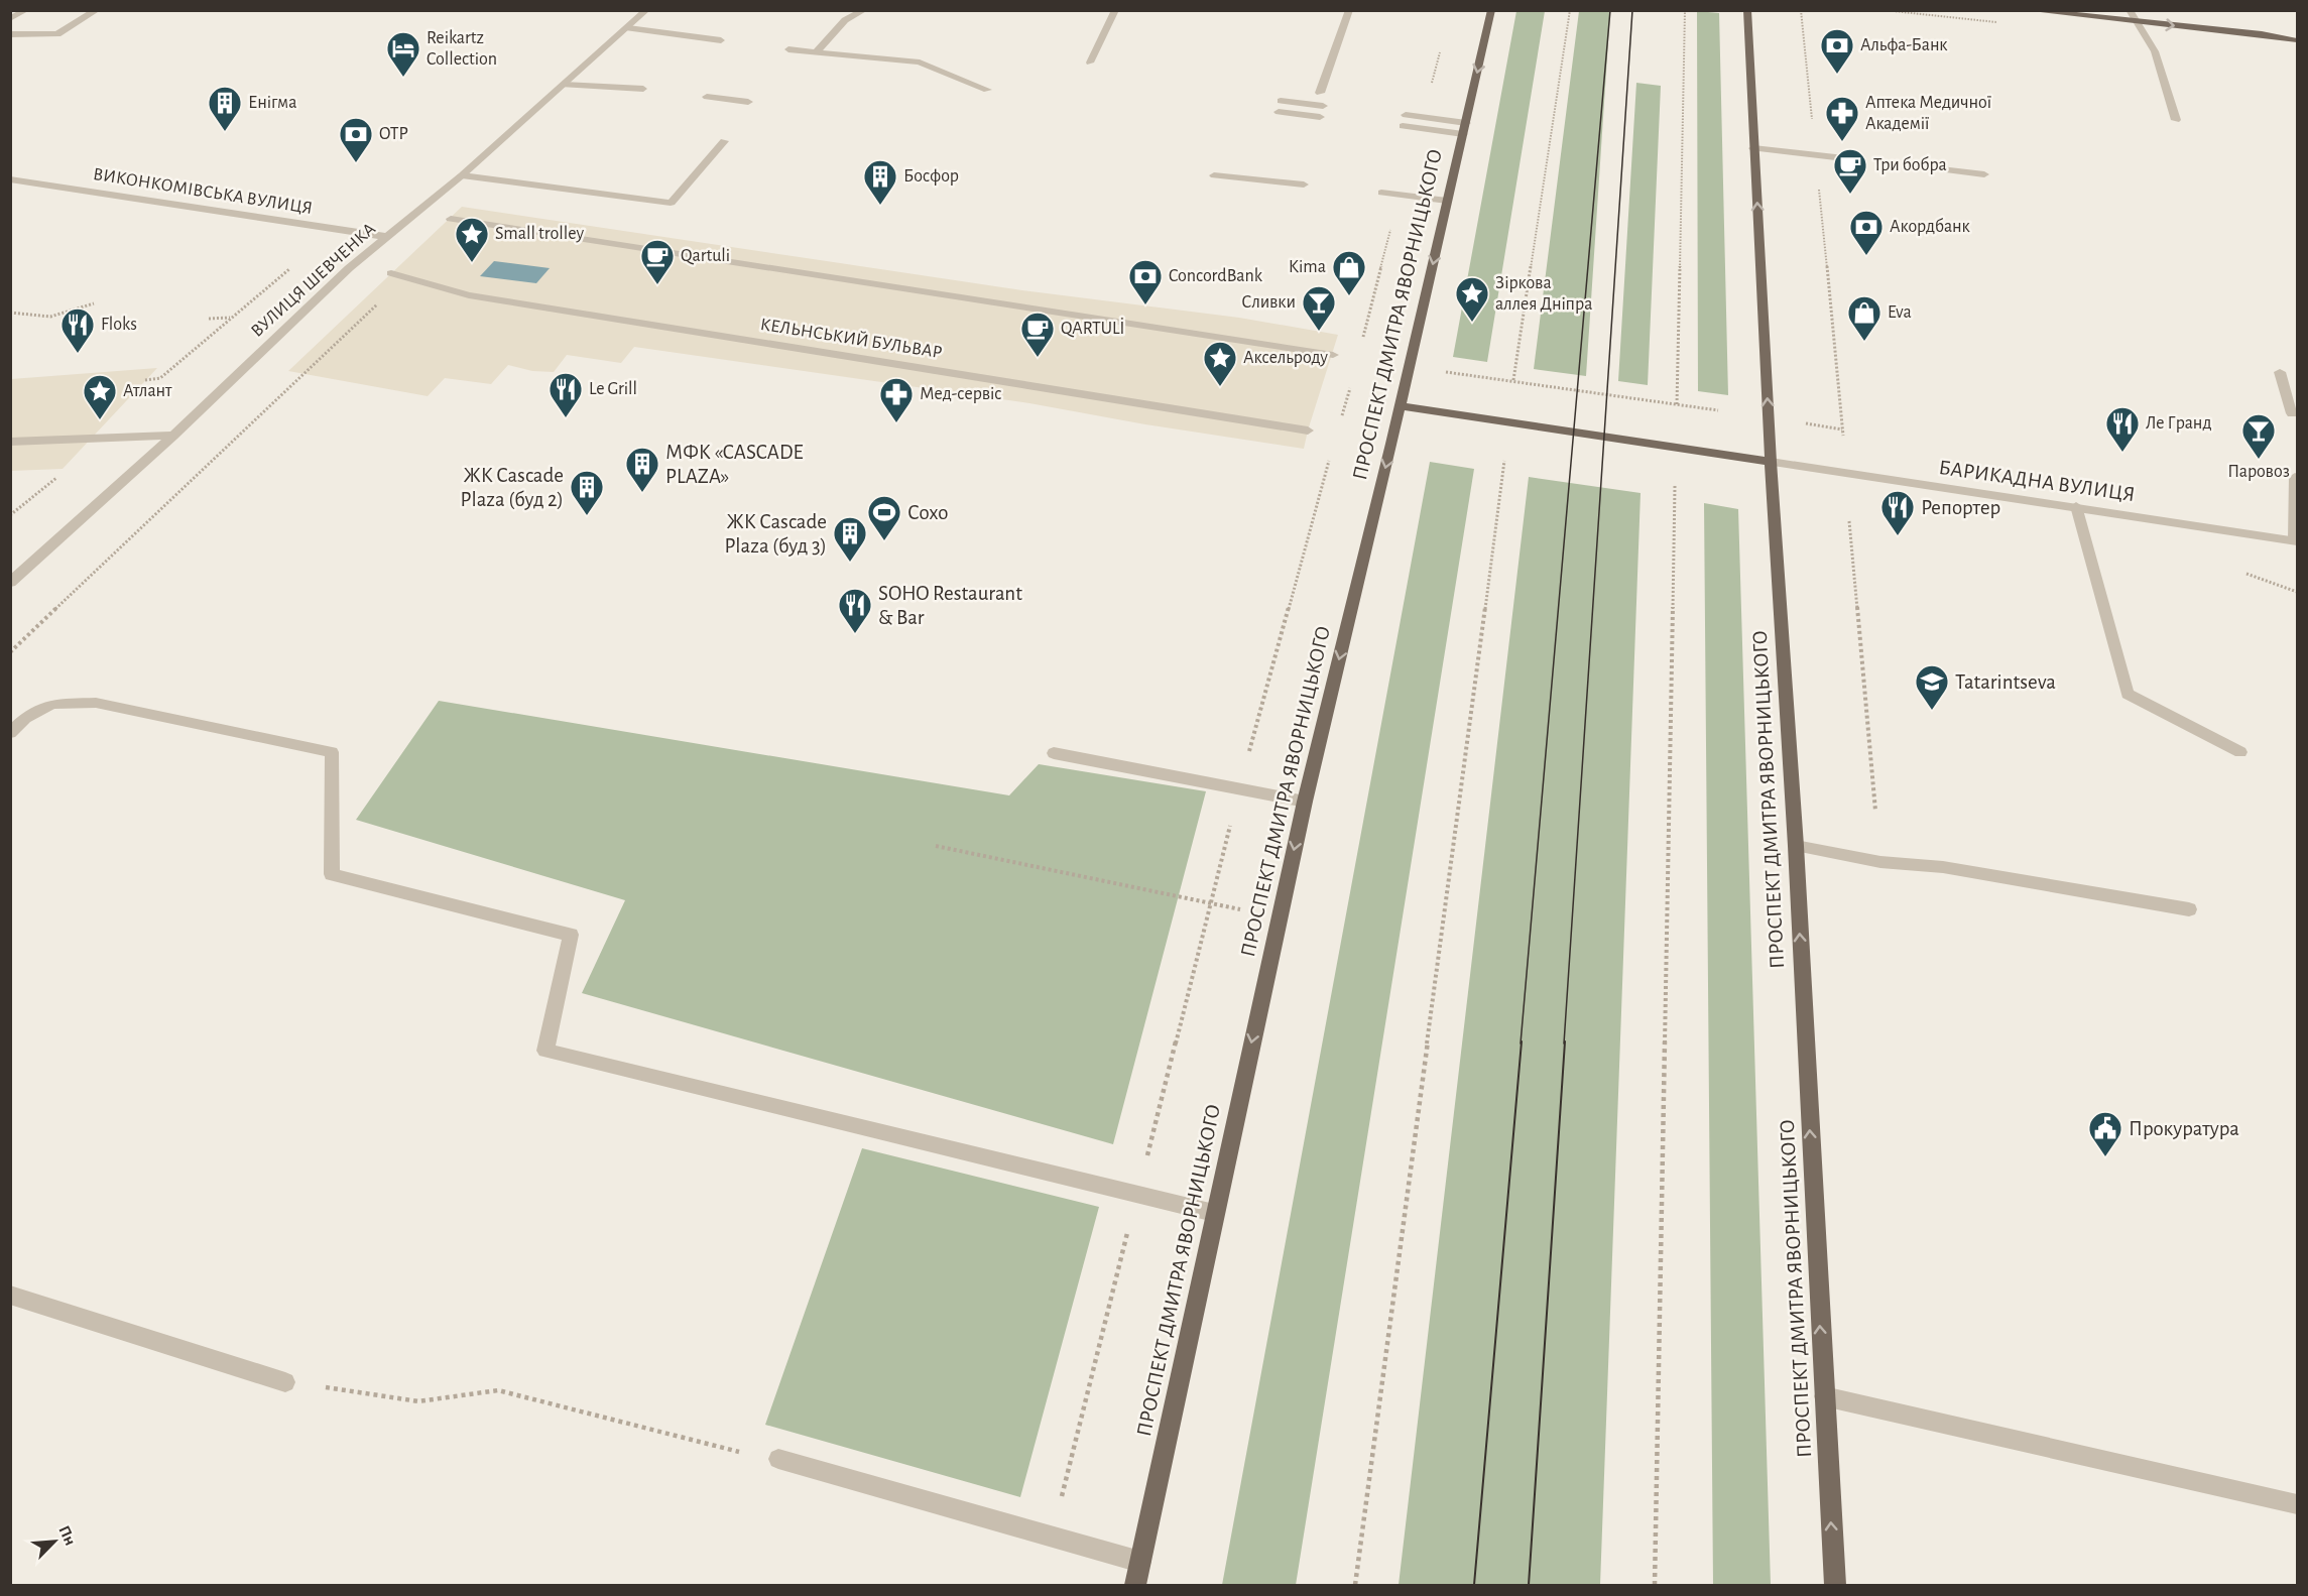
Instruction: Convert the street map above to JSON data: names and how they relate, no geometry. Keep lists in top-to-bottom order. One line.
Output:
{"streets":{"main road":["ПРОСПЕКТ ДМИТРА ЯВОРНИЦЬКОГО"],"street":["ВИКОНКОМІВСЬКА ВУЛИЦЯ","ВУЛИЦЯ ШЕВЧЕНКА","КЕЛЬНСЬКИЙ БУЛЬВАР","БАРИКАДНА ВУЛИЦЯ"]},"crossings":[["ВИКОНКОМІВСЬКА ВУЛИЦЯ","ВУЛИЦЯ ШЕВЧЕНКА"],["ПРОСПЕКТ ДМИТРА ЯВОРНИЦЬКОГО","БАРИКАДНА ВУЛИЦЯ"]],"places":{"bank":["Альфа-Банк","OTP","Акордбанк","ConcordBank"],"hotel":["Reikartz Collection"],"building":["Енігма","Босфор","МФК «CASCADE PLAZA»","ЖК Cascade Plaza (буд 2)","ЖК Cascade Plaza (буд 3)"],"pharmacy":["Аптека Медичної Академії","Мед-сервіс"],"cafe":["Три бобра","Qartuli","QARTULİ"],"place":["Small trolley","Зіркова аллея Дніпра","Аксельроду","Атлант"],"shop":["Kima","Eva"],"bar":["Сливки","Паровоз"],"restaurant":["Floks","Le Grill","Ле Гранд","Репортер","SOHO Restaurant & Bar"],"sports":["Сохо"],"school or university":["Tatarintseva"],"public building":["Прокуратура"]},"north":"top right"}
